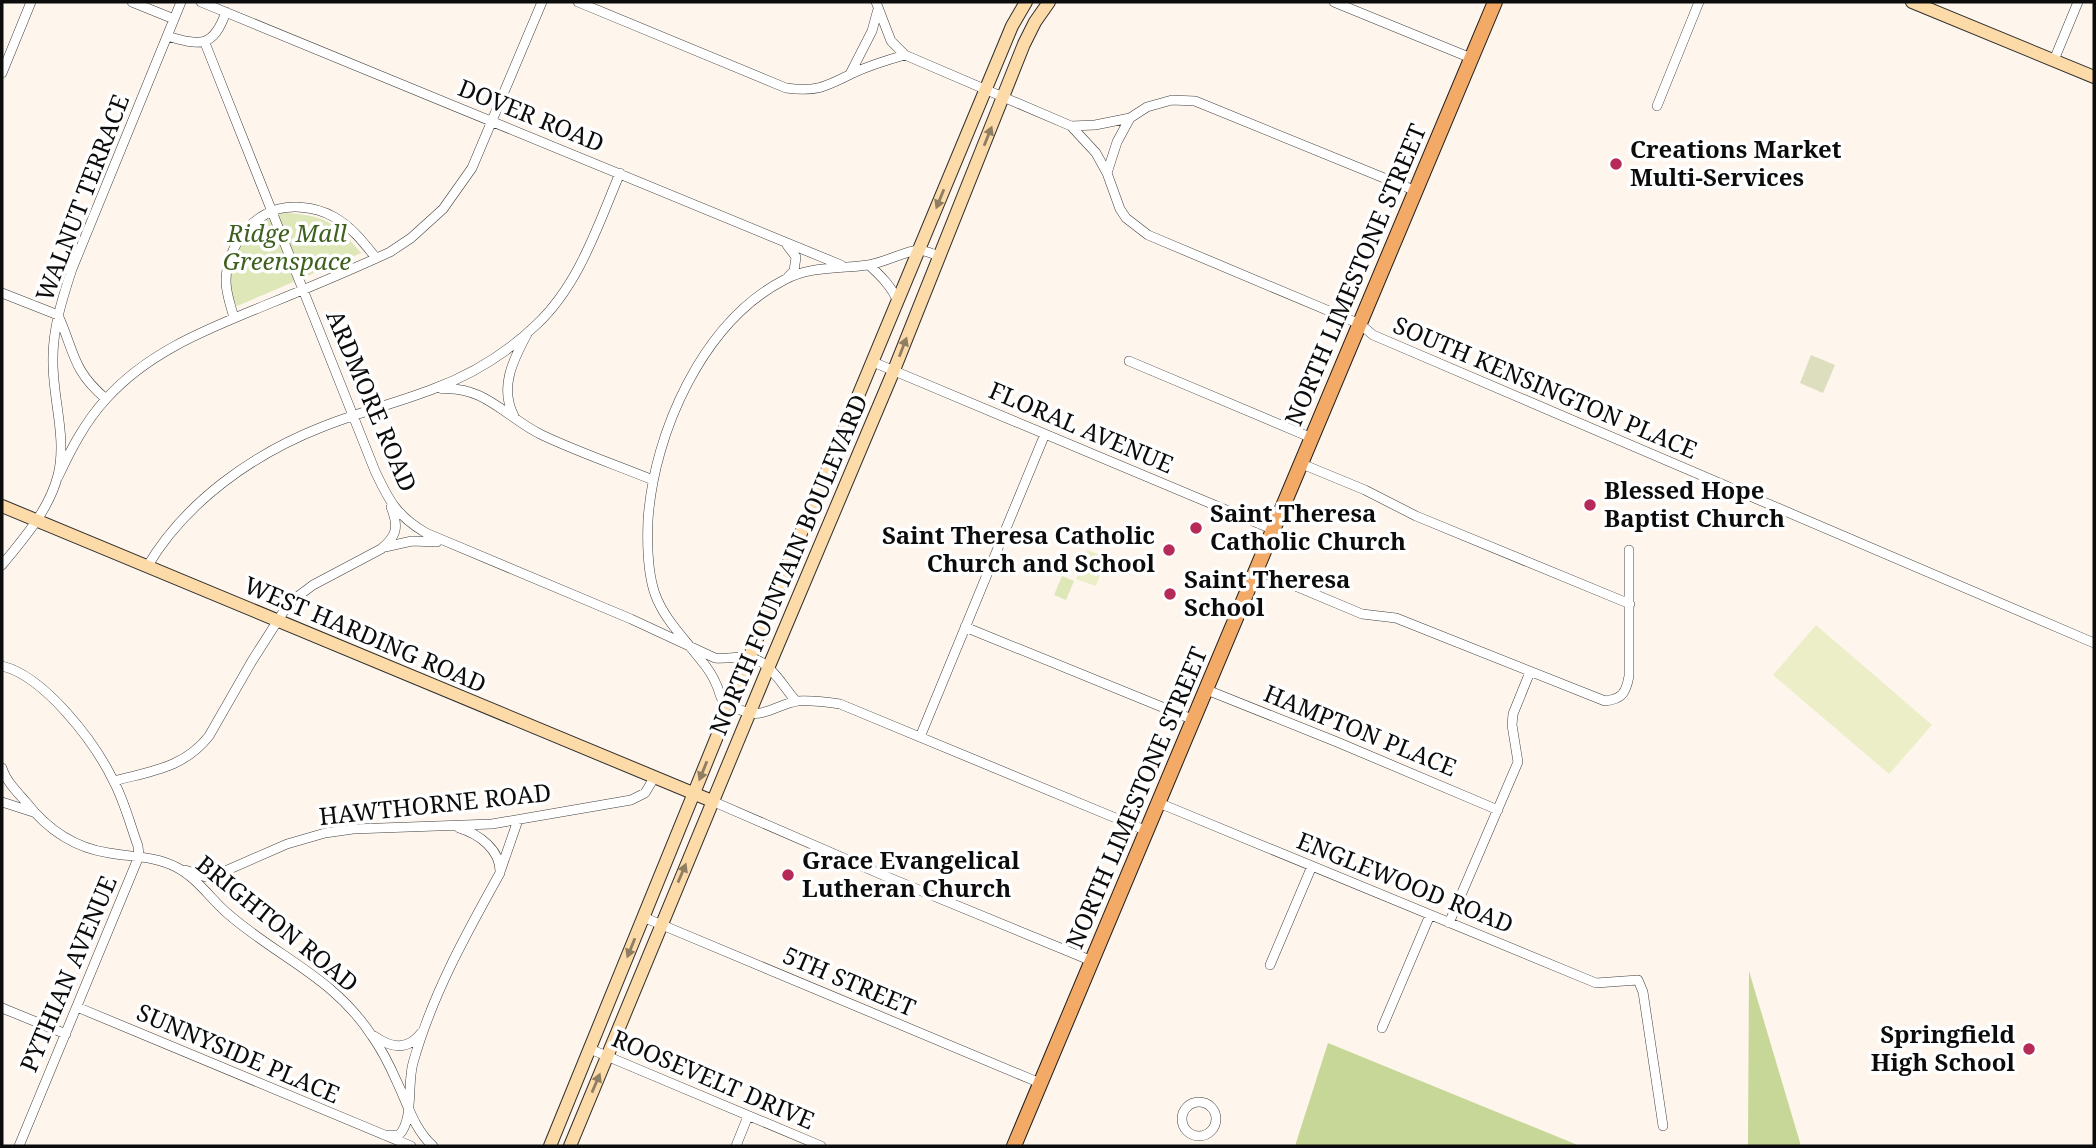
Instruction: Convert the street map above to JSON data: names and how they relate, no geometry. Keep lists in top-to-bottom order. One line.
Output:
{"streets":{"main road":["NORTH LIMESTONE STREET"],"street":["DOVER ROAD","WALNUT TERRACE","SOUTH KENSINGTON PLACE","ARDMORE ROAD","FLORAL AVENUE","NORTH FOUNTAIN BOULEVARD","WEST HARDING ROAD","HAMPTON PLACE","HAWTHORNE ROAD","ENGLEWOOD ROAD","BRIGHTON ROAD","PYTHIAN AVENUE","5TH STREET","SUNNYSIDE PLACE","ROOSEVELT DRIVE"]},"crossings":[["WALNUT TERRACE","WEST HARDING ROAD"],["NORTH LIMESTONE STREET","SOUTH KENSINGTON PLACE"],["NORTH LIMESTONE STREET","FLORAL AVENUE"],["NORTH LIMESTONE STREET","HAMPTON PLACE"],["NORTH LIMESTONE STREET","ENGLEWOOD ROAD"],["NORTH LIMESTONE STREET","5TH STREET"],["ARDMORE ROAD","NORTH FOUNTAIN BOULEVARD"],["FLORAL AVENUE","NORTH FOUNTAIN BOULEVARD"],["NORTH FOUNTAIN BOULEVARD","WEST HARDING ROAD"],["NORTH FOUNTAIN BOULEVARD","5TH STREET"],["NORTH FOUNTAIN BOULEVARD","ROOSEVELT DRIVE"],["WEST HARDING ROAD","HAWTHORNE ROAD"],["HAWTHORNE ROAD","BRIGHTON ROAD"],["BRIGHTON ROAD","PYTHIAN AVENUE"],["PYTHIAN AVENUE","SUNNYSIDE PLACE"]],"parks":["Ridge Mall Greenspace"],"places":["Creations Market Multi-Services","Blessed Hope Baptist Church","Saint Theresa Catholic Church","Saint Theresa Catholic Church and School","Saint Theresa School","Grace Evangelical Lutheran Church","Springfield High School"]}
